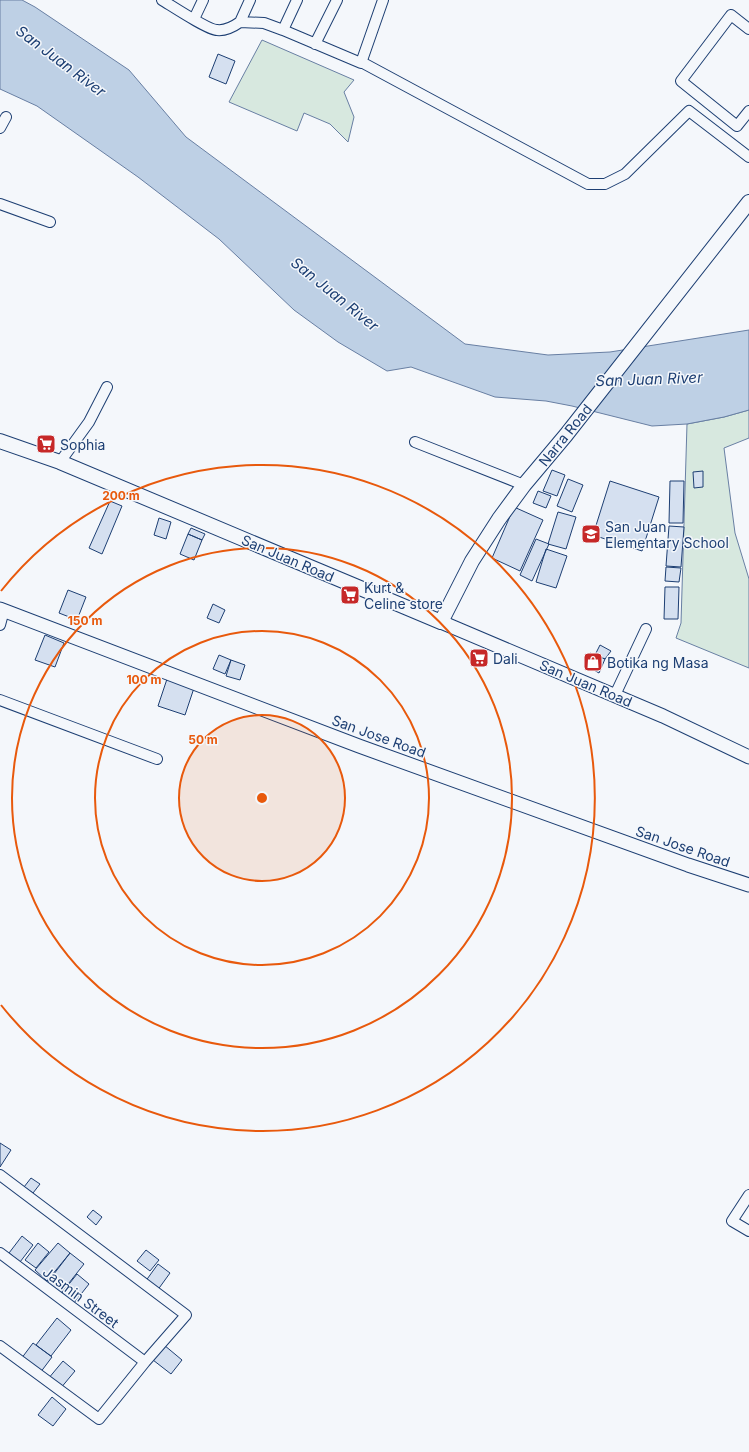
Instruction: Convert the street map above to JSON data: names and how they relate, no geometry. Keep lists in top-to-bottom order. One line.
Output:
{"streets":{"main road":["Narra Road","San Juan Road"],"street":["San Jose Road","Jasmin Street"]},"crossings":[["Narra Road","San Juan Road"]],"water":["San Juan River"],"places":{"supermarket":["Sophia","Kurt & Celine store","Dali"],"school or university":["San Juan Elementary School"],"shop":["Botika ng Masa"]},"rings":["200 m","150 m","100 m","50 m"]}
